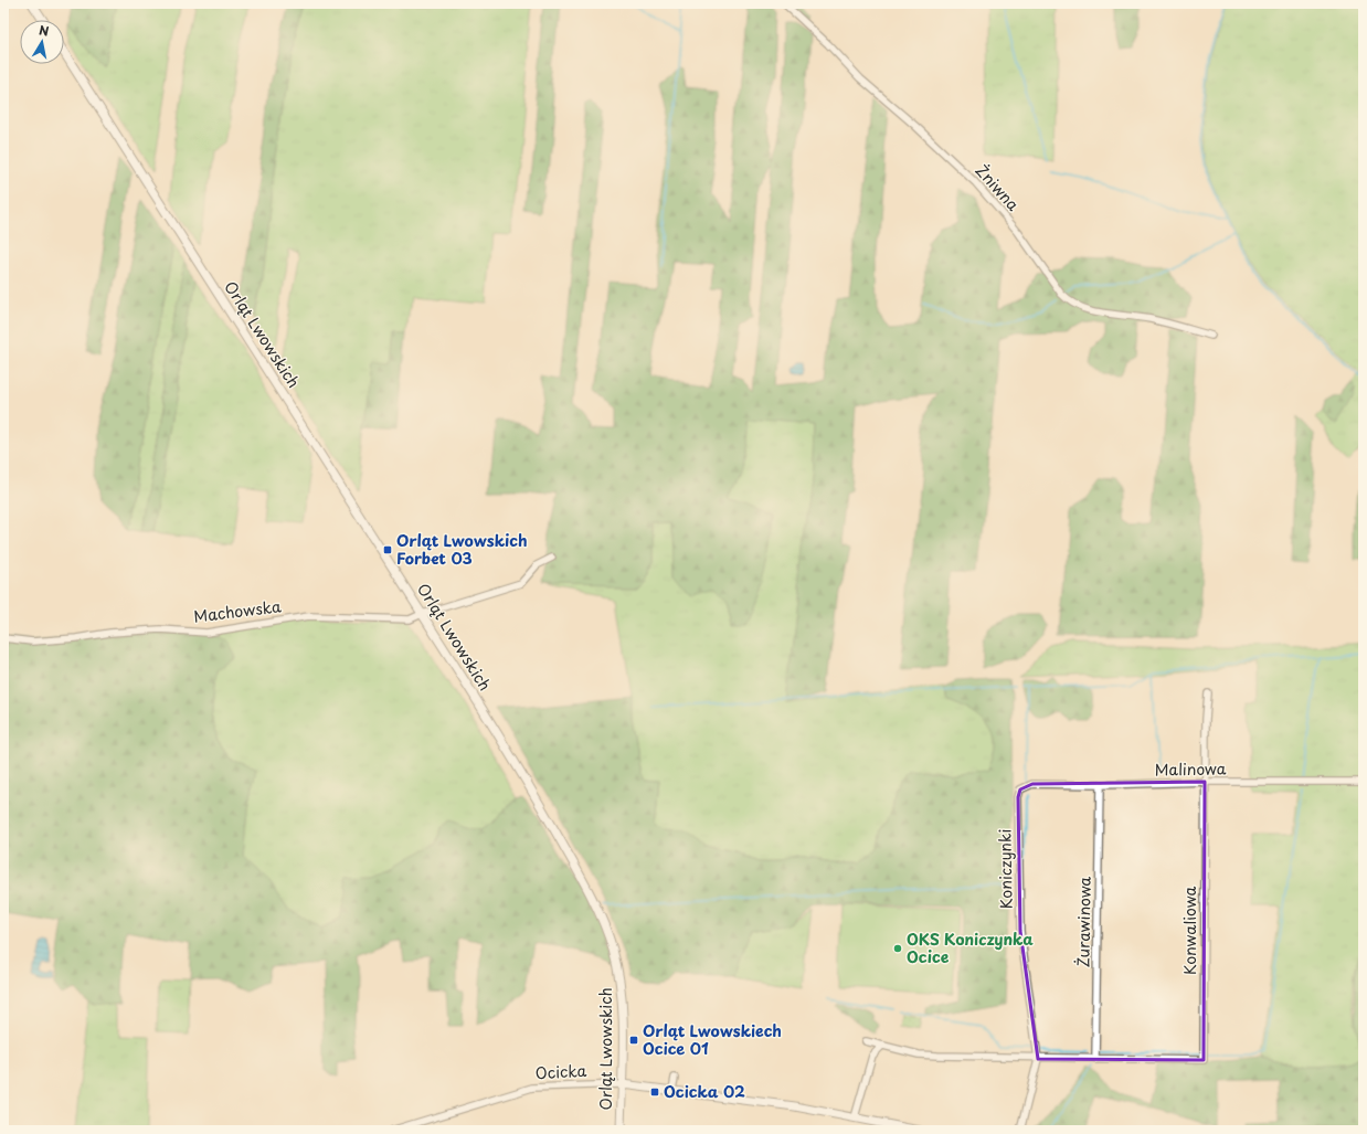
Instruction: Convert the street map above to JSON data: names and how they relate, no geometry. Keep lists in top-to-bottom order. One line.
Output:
{"streets":{"street":["Żniwna","Orląt Lwowskich","Machowska","Malinowa","Koniczynki","Żurawinowa","Konwaliowa","Ocicka"]},"crossings":[["Orląt Lwowskich","Machowska"],["Orląt Lwowskich","Ocicka"],["Malinowa","Koniczynki"],["Malinowa","Żurawinowa"],["Malinowa","Konwaliowa"],["Żurawinowa","Konwaliowa"]],"places":{"transit":["Orląt Lwowskich Forbet 03","Orląt Lwowskiech Ocice 01","Ocicka 02"],"other":["OKS Koniczynka Ocice"]},"north":"top"}
